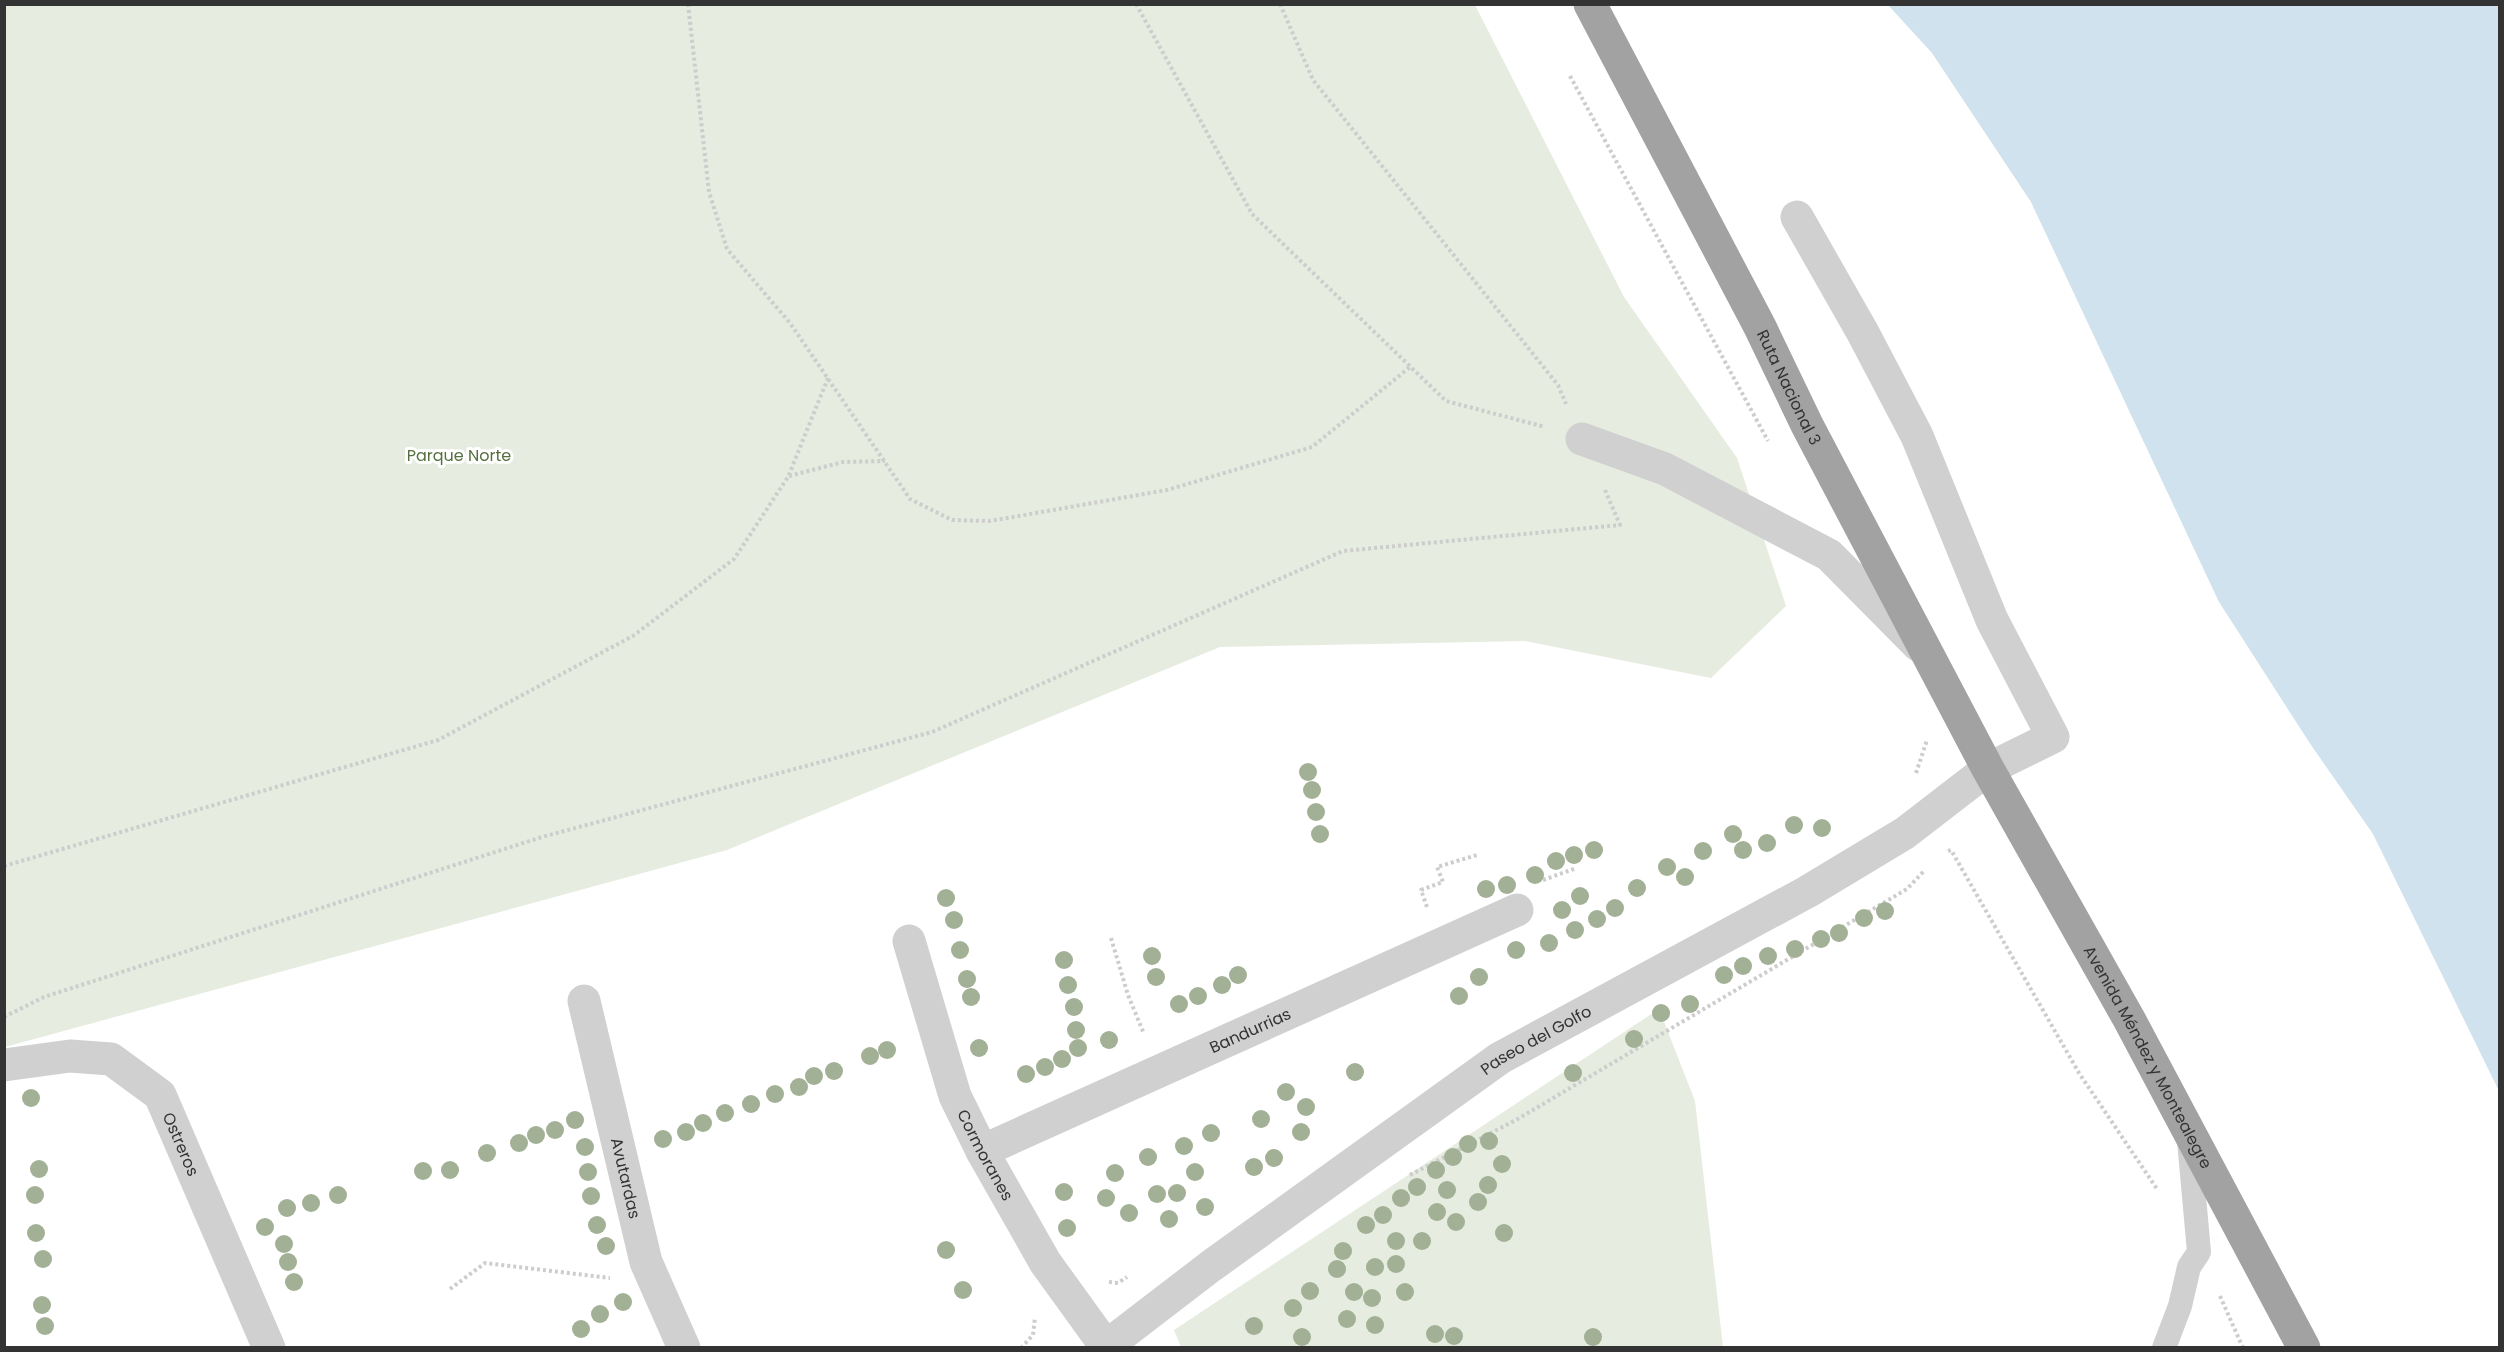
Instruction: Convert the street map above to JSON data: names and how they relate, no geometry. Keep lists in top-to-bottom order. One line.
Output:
{"streets":{"highway":["Ruta Nacional 3","Avenida Méndez y Montealegre"],"street":["Bandurrias","Paseo del Golfo","Ostreros","Cormoranes","Avutardas"]},"crossings":[["Ruta Nacional 3","Paseo del Golfo"],["Ruta Nacional 3","Avenida Méndez y Montealegre"],["Bandurrias","Cormoranes"],["Paseo del Golfo","Avenida Méndez y Montealegre"],["Paseo del Golfo","Cormoranes"]],"parks":["Parque Norte"]}
